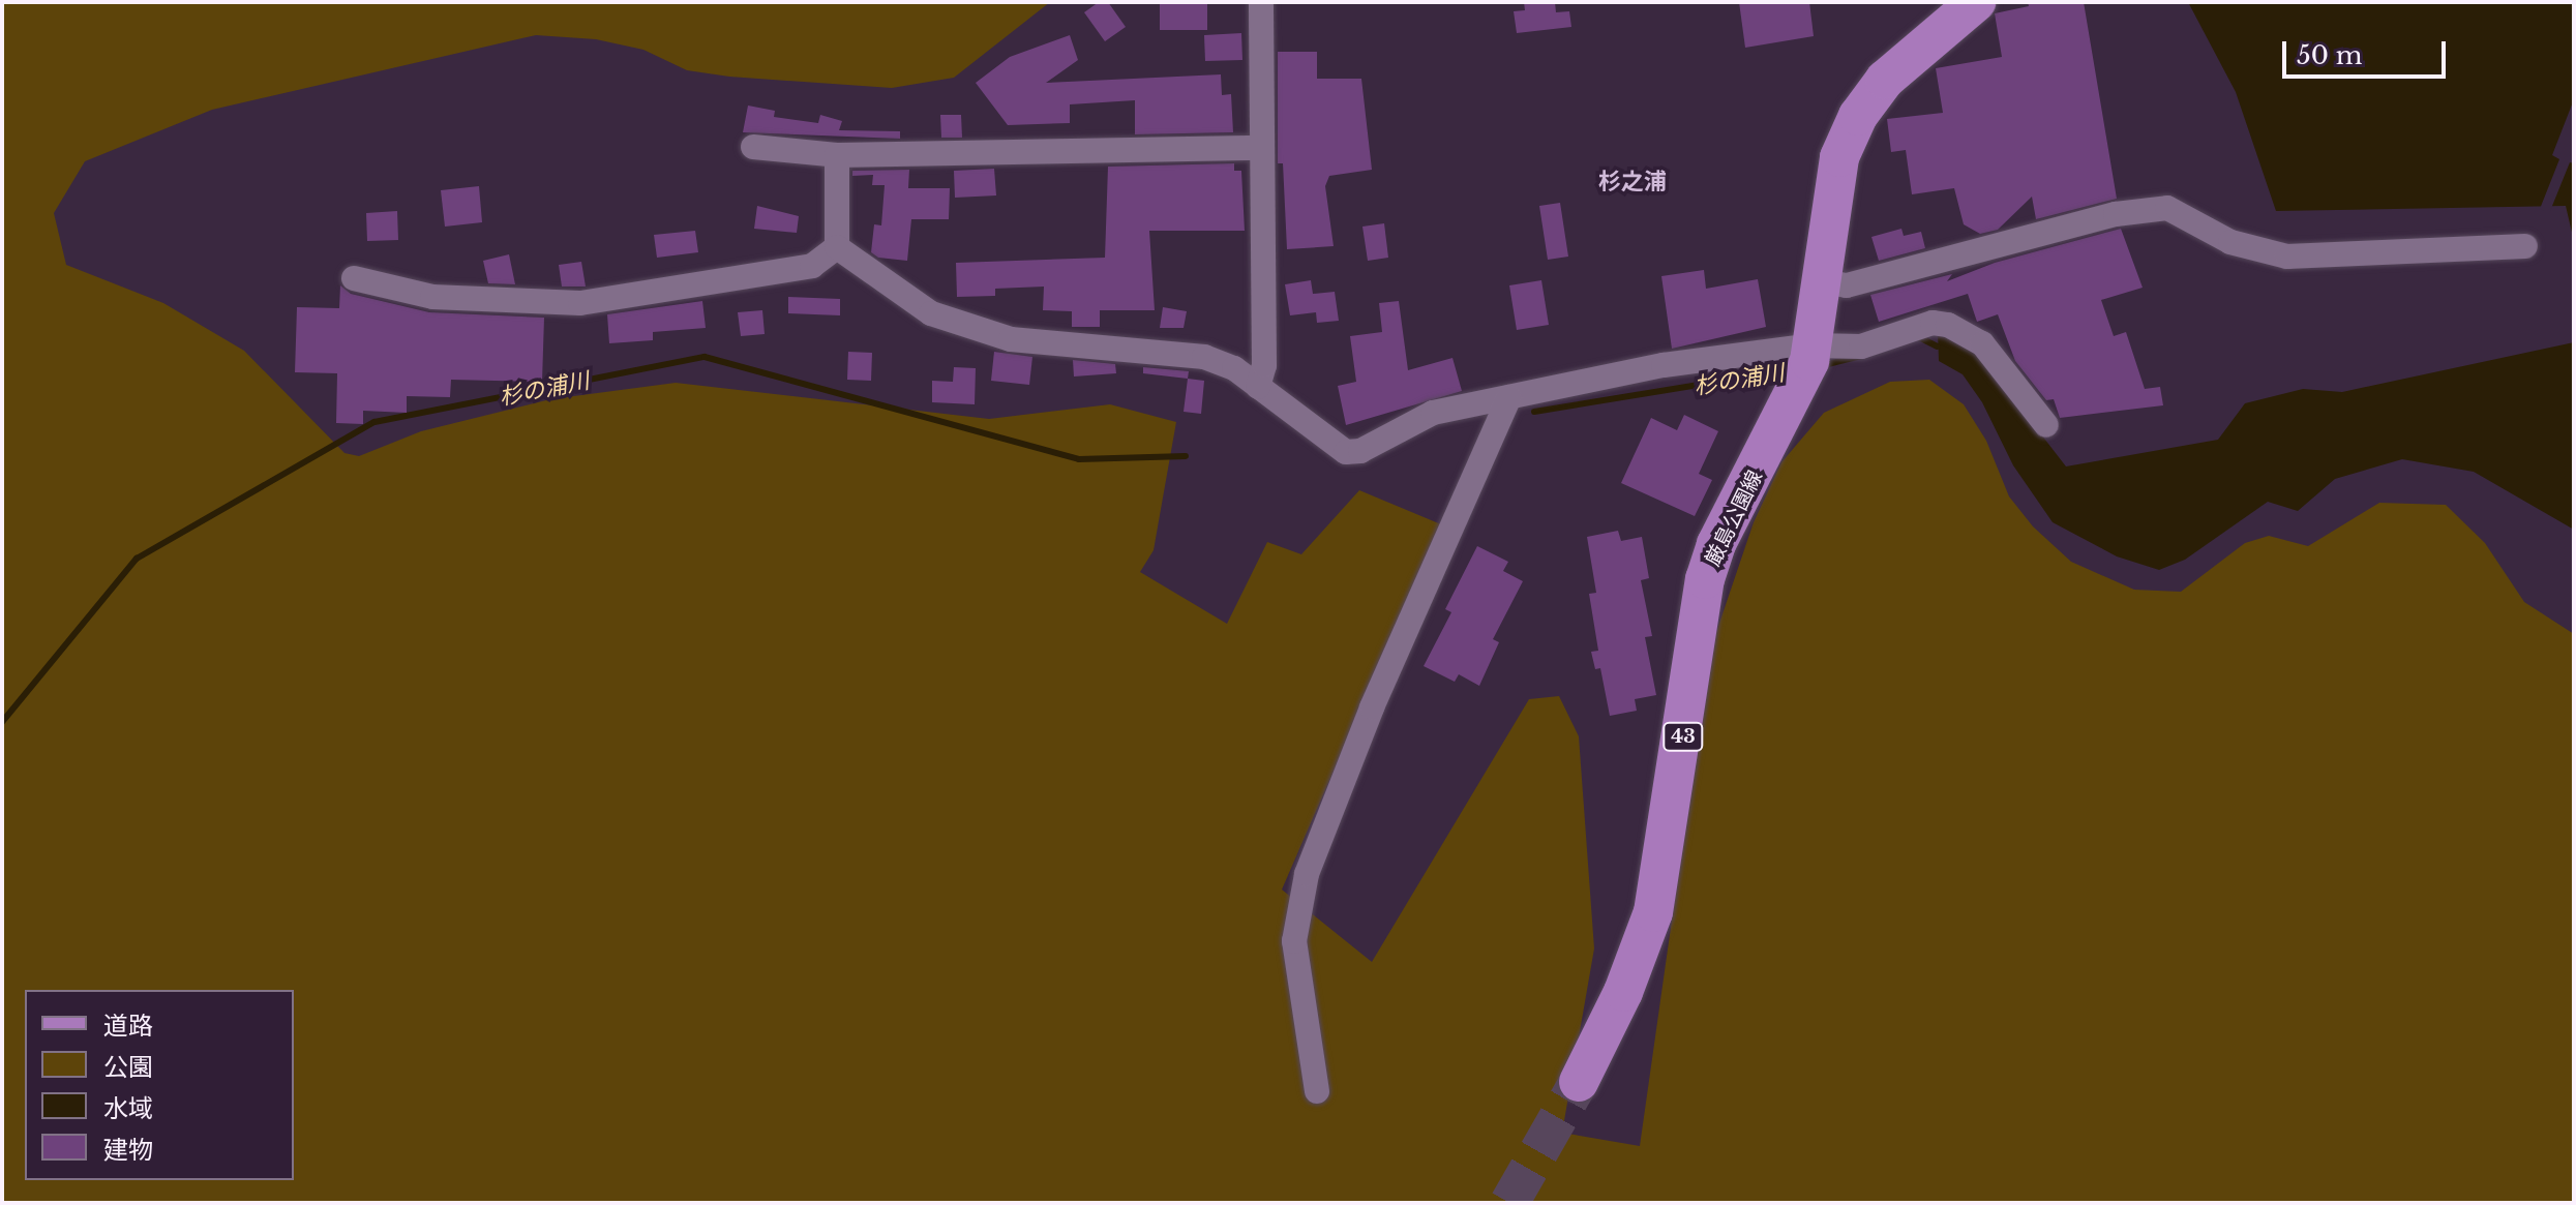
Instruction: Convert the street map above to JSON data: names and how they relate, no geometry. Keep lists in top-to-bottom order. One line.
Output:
{"streets":{"main road":["厳島公園線","43"]},"districts":["杉之浦"],"water":["杉の浦川"],"legend":["道路","公園","水域","建物"],"scale_bar":"50 m"}
